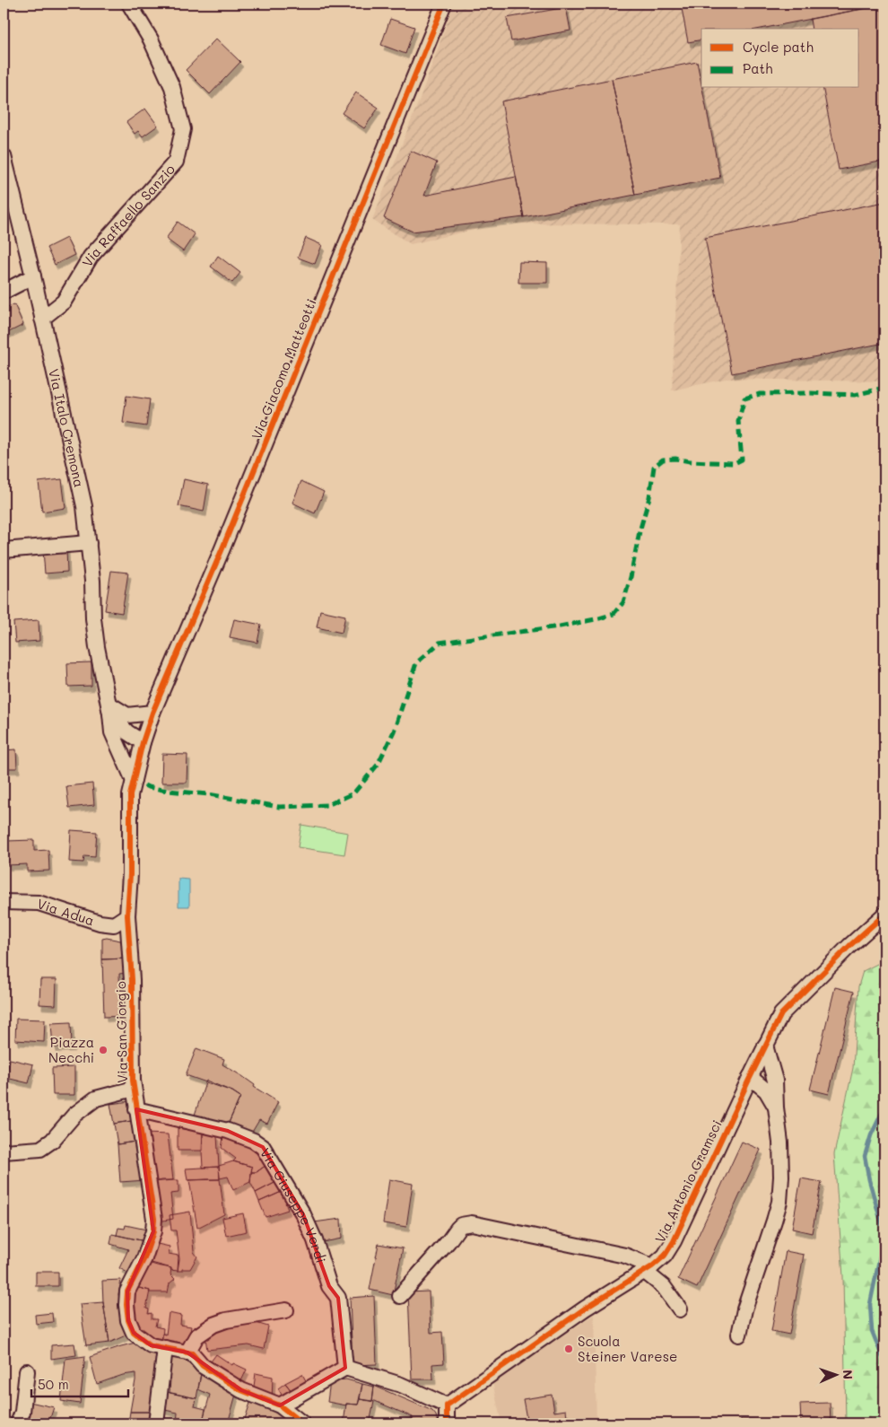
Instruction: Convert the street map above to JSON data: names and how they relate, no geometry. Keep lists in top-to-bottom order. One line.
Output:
{"streets":{"street":["Via Raffaello Sanzio","Via Giacomo Matteotti","Via Italo Cremona","Via Adua","Via San Giorgio","Via Antonio Gramsci","Via Giuseppe Verdi"]},"crossings":[["Via Raffaello Sanzio","Via Italo Cremona"],["Via Giacomo Matteotti","Via San Giorgio"],["Via Italo Cremona","Via San Giorgio"],["Via Adua","Via San Giorgio"],["Via San Giorgio","Via Giuseppe Verdi"]],"places":["Piazza Necchi","Scuola Steiner Varese"],"legend":["Cycle path","Path"],"scale_bar":"50 m","north":"right"}
